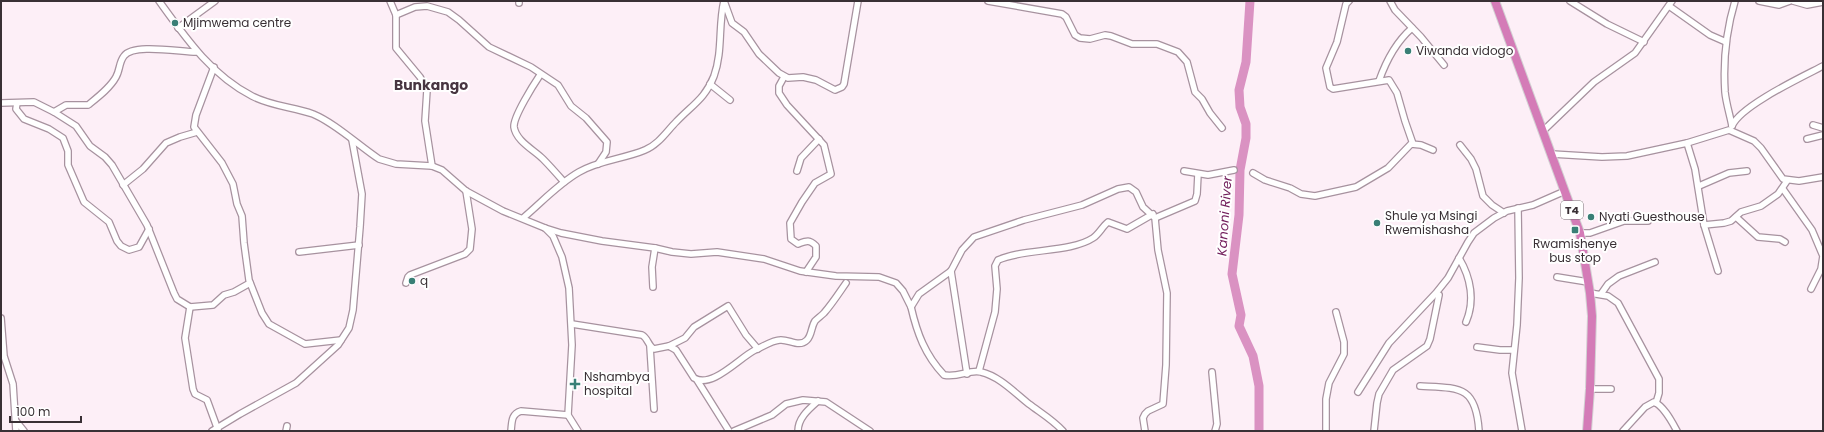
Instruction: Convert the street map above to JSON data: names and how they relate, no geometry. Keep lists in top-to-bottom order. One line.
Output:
{"streets":{"highway":["T4"]},"districts":["Bunkango"],"water":["Kanoni River"],"places":{"other":["Mjimwema centre","Viwanda vidogo","Nyati Guesthouse","Shule ya Msingi Rwemishasha","q"],"transit":["Rwamishenye bus stop"],"health":["Nshambya hospital"]},"scale_bar":"100 m"}
